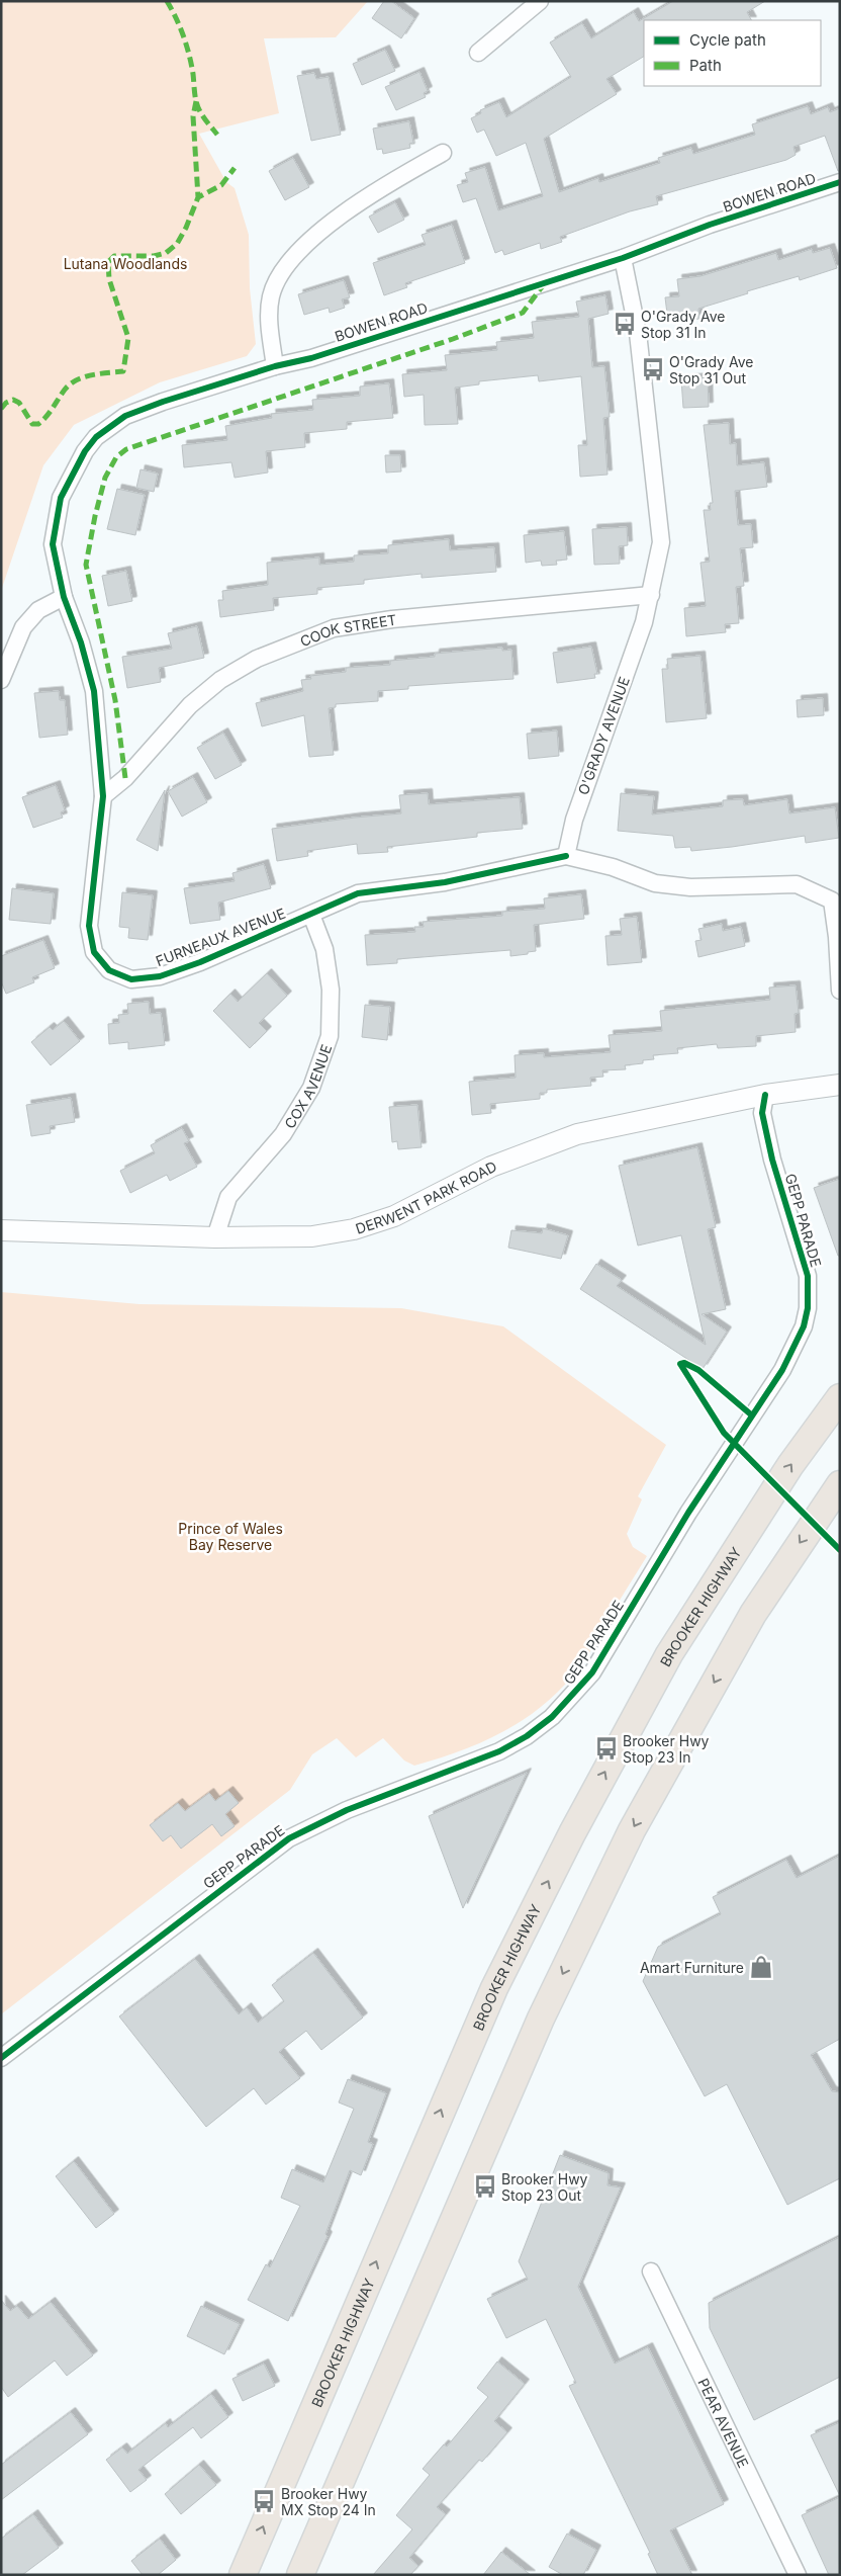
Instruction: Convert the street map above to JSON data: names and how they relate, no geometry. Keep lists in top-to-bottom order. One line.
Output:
{"streets":{"highway":["BROOKER HIGHWAY"],"street":["BOWEN ROAD","COOK STREET","O'GRADY AVENUE","FURNEAUX AVENUE","COX AVENUE","DERWENT PARK ROAD","GEPP PARADE","PEAR AVENUE"]},"crossings":[["BOWEN ROAD","O'GRADY AVENUE"],["BOWEN ROAD","FURNEAUX AVENUE"],["COOK STREET","O'GRADY AVENUE"],["COOK STREET","FURNEAUX AVENUE"],["O'GRADY AVENUE","FURNEAUX AVENUE"],["FURNEAUX AVENUE","COX AVENUE"],["COX AVENUE","DERWENT PARK ROAD"],["DERWENT PARK ROAD","GEPP PARADE"]],"parks":["Lutana Woodlands","Prince of Wales Bay Reserve"],"places":{"bus stop":["O'Grady Ave Stop 31 In","O'Grady Ave Stop 31 Out","Brooker Hwy Stop 23 In","Brooker Hwy Stop 23 Out","Brooker Hwy MX Stop 24 In"],"shop":["Amart Furniture"]},"legend":["Cycle path","Path"]}
